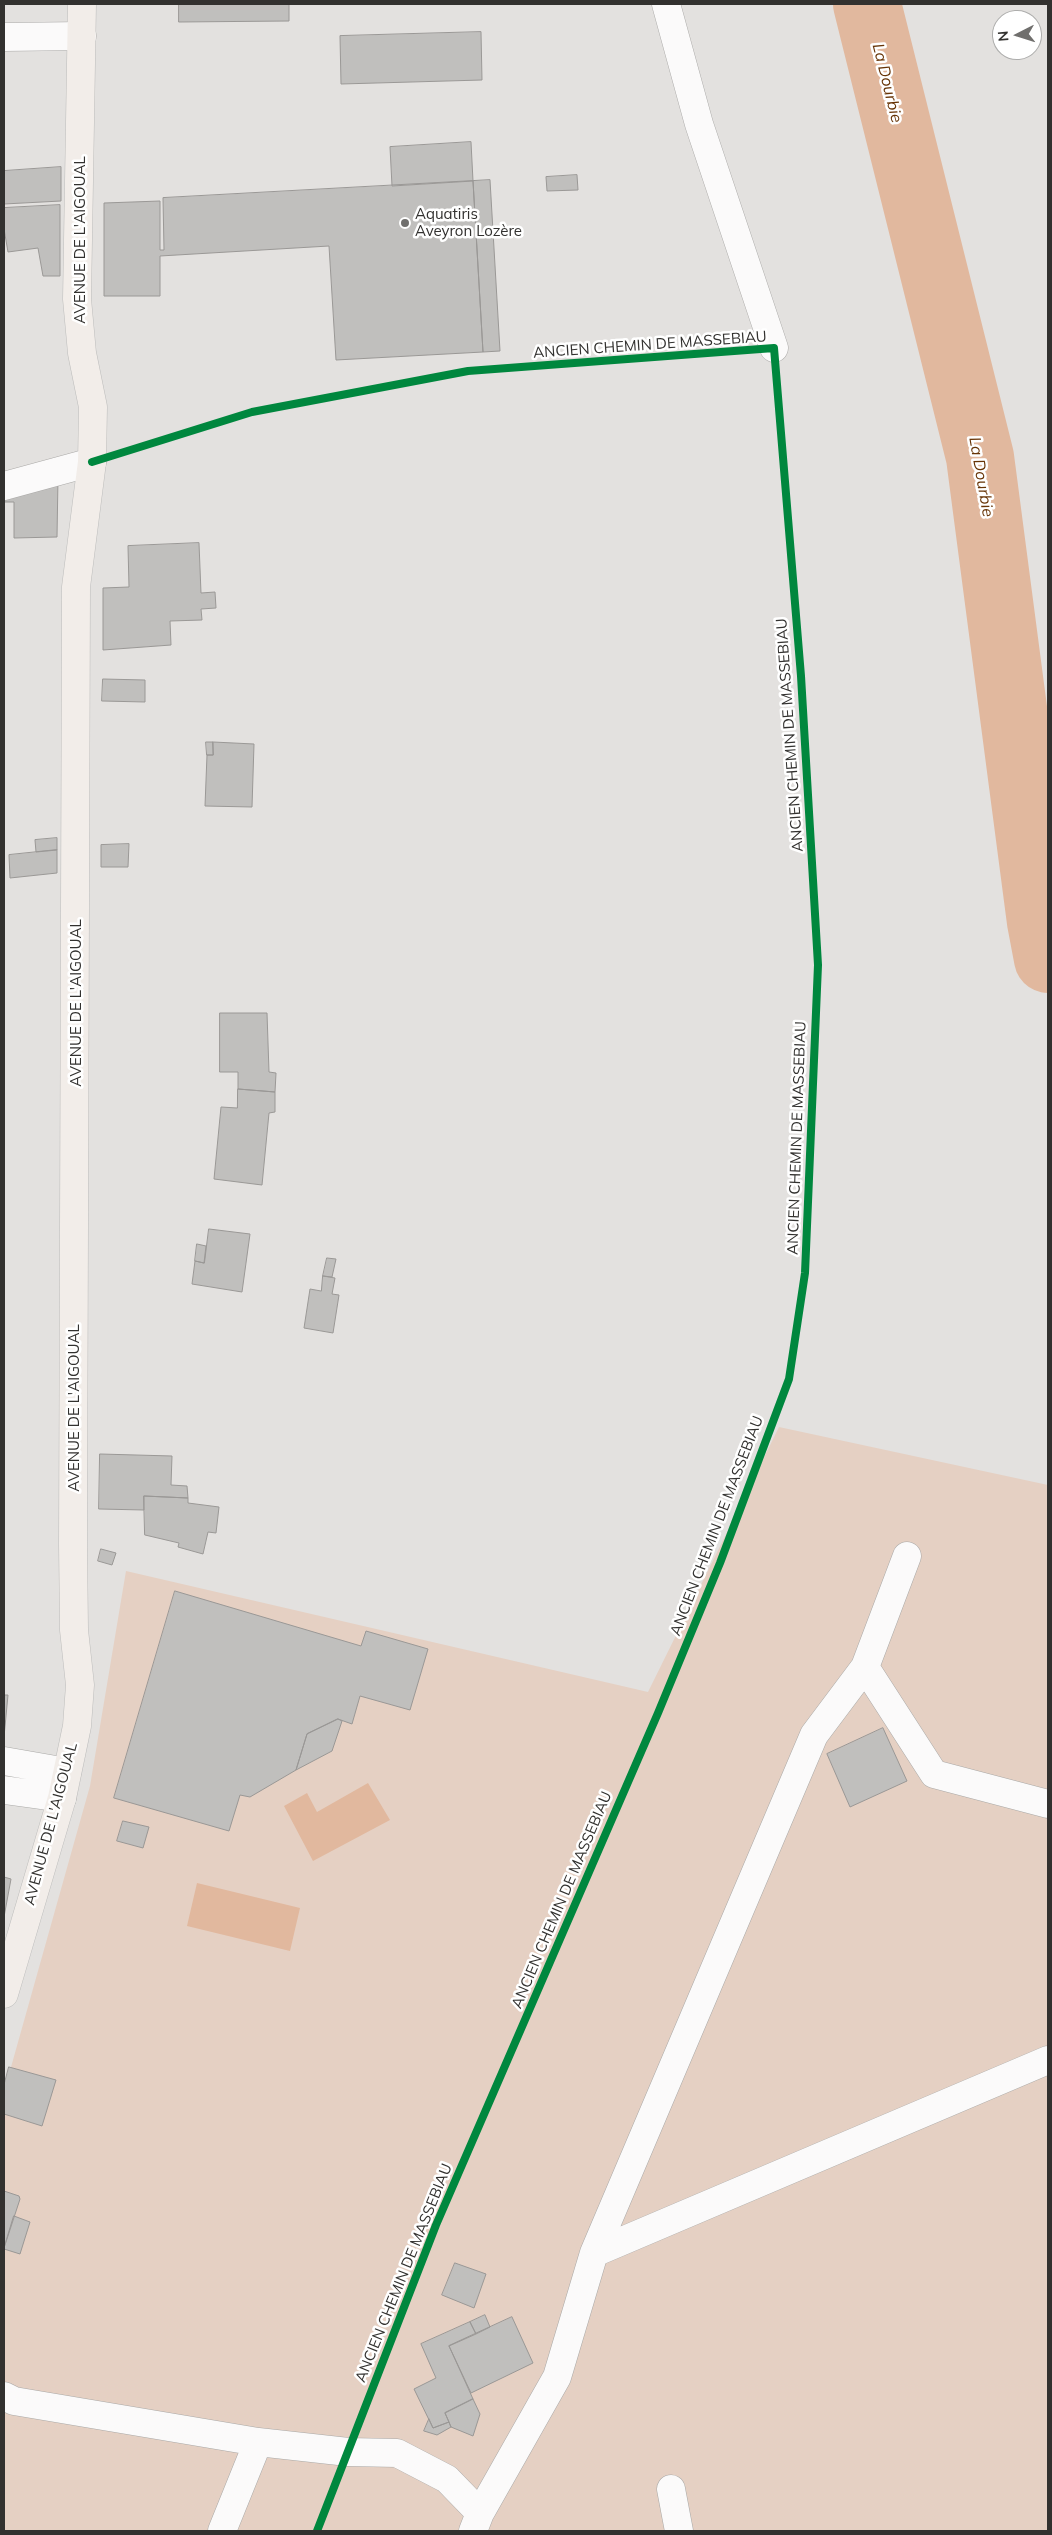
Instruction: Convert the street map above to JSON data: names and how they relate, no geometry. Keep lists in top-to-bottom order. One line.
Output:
{"streets":{"main road":["AVENUE DE L'AIGOUAL"],"cycle path":["ANCIEN CHEMIN DE MASSEBIAU"]},"water":["La Dourbie"],"places":["Aquatiris Aveyron Lozère"],"north":"left"}
